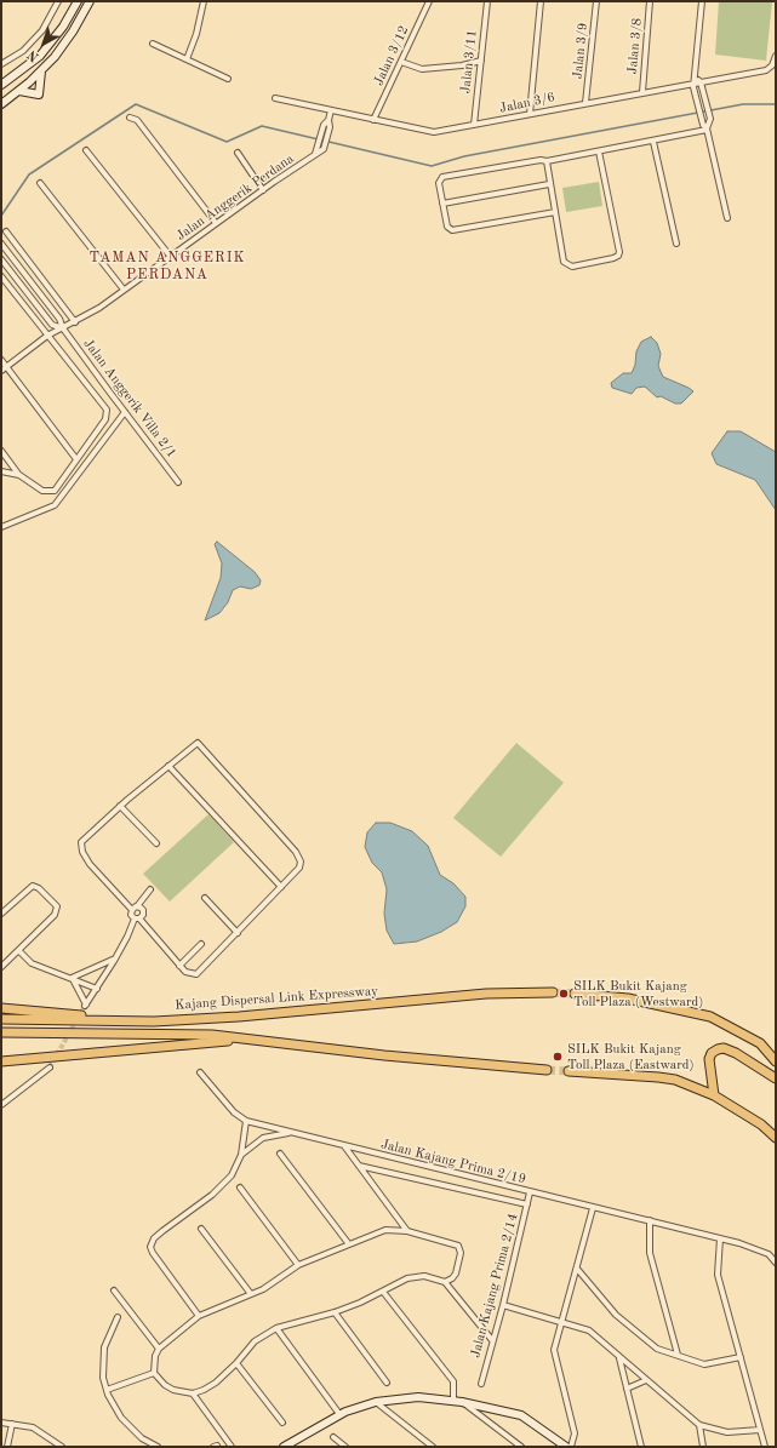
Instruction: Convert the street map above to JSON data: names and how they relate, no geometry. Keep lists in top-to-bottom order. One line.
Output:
{"streets":{"highway":["Kajang Dispersal Link Expressway"],"street":["Jalan 3/8","Jalan 3/9","Jalan 3/12","Jalan 3/11","Jalan 3/6","Jalan Anggerik Perdana","Jalan Anggerik Villa 2/1","Jalan Kajang Prima 2/19","Jalan Kajang Prima 2/14"]},"crossings":[["Jalan 3/8","Jalan 3/6"],["Jalan 3/9","Jalan 3/6"],["Jalan 3/12","Jalan 3/6"],["Jalan 3/11","Jalan 3/6"],["Jalan 3/6","Jalan Anggerik Perdana"],["Jalan Anggerik Perdana","Jalan Anggerik Villa 2/1"],["Jalan Kajang Prima 2/19","Jalan Kajang Prima 2/14"]],"districts":["TAMAN ANGGERIK PERDANA"],"places":["SILK Bukit Kajang Toll Plaza (Westward)","SILK Bukit Kajang Toll Plaza (Eastward)"],"north":"bottom left"}
